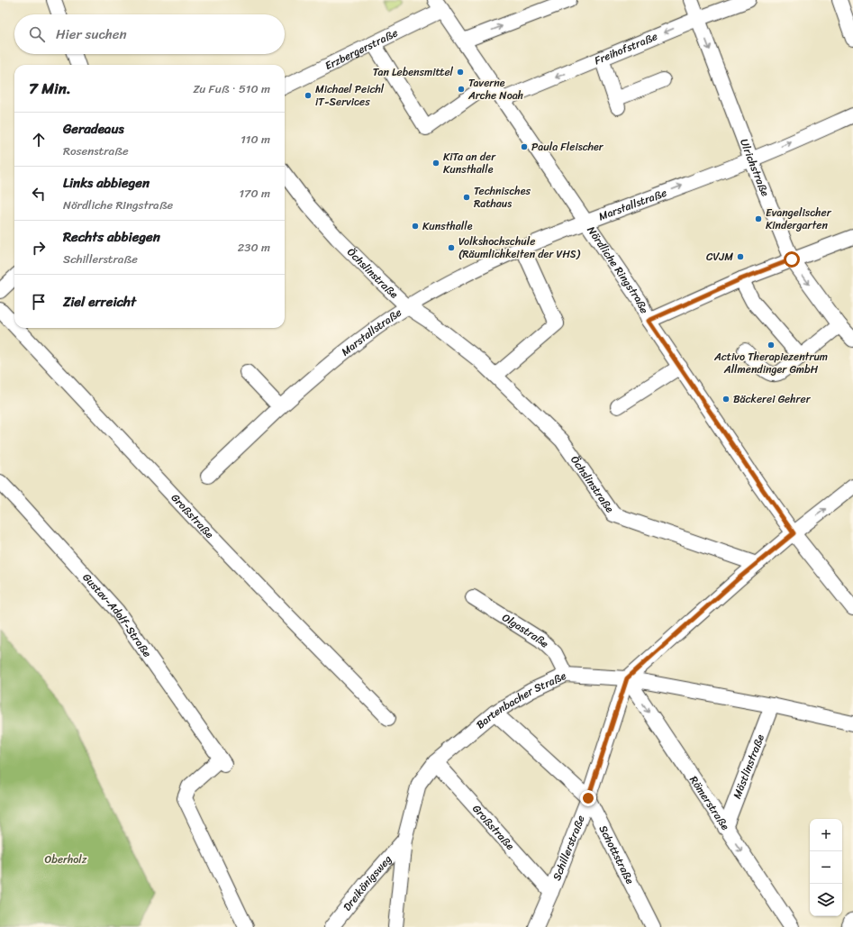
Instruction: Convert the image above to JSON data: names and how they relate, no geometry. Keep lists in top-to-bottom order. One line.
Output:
{"streets":{"street":["Freihofstraße","Erzbergerstraße","Ulrichstraße","Marstallstraße","Nördliche Ringstraße","Öchslinstraße","Großstraße","Gustav-Adolf-Straße","Olgastraße","Bartenbacher Straße","Mästlinstraße","Römerstraße","Schillerstraße","Schottstraße","Dreikönigsweg"]},"crossings":[["Freihofstraße","Ulrichstraße"],["Freihofstraße","Nördliche Ringstraße"],["Erzbergerstraße","Nördliche Ringstraße"],["Ulrichstraße","Marstallstraße"],["Marstallstraße","Nördliche Ringstraße"],["Marstallstraße","Öchslinstraße"],["Großstraße","Bartenbacher Straße"],["Großstraße","Schillerstraße"],["Olgastraße","Bartenbacher Straße"],["Bartenbacher Straße","Mästlinstraße"],["Bartenbacher Straße","Römerstraße"],["Bartenbacher Straße","Schillerstraße"],["Bartenbacher Straße","Schottstraße"],["Bartenbacher Straße","Dreikönigsweg"],["Mästlinstraße","Römerstraße"],["Römerstraße","Schillerstraße"],["Schillerstraße","Schottstraße"]],"one_way":["Römerstraße"],"parks":["Oberholz"],"places":["Tan Lebensmittel","Taverne Arche Noah","Michael Peichl iT-Services","Paula Fleischer","KiTa an der Kunsthalle","Technisches Rathaus","Evangelischer Kindergarten","Kunsthalle","Volkshochschule (Räumlichkeiten der VHS)","CVJM","Activo Therapiezentrum Allmendinger GmbH","Bäckerei Gehrer"],"page":{"search":"Hier suchen","heading":["7 Min.","Zu Fuß · 510 m"],"list":[["Geradeaus","Rosenstraße","110 m"],["Links abbiegen","Nördliche Ringstraße","170 m"],["Rechts abbiegen","Schillerstraße","230 m"],"Ziel erreicht"],"map_buttons":["+","−"]}}
